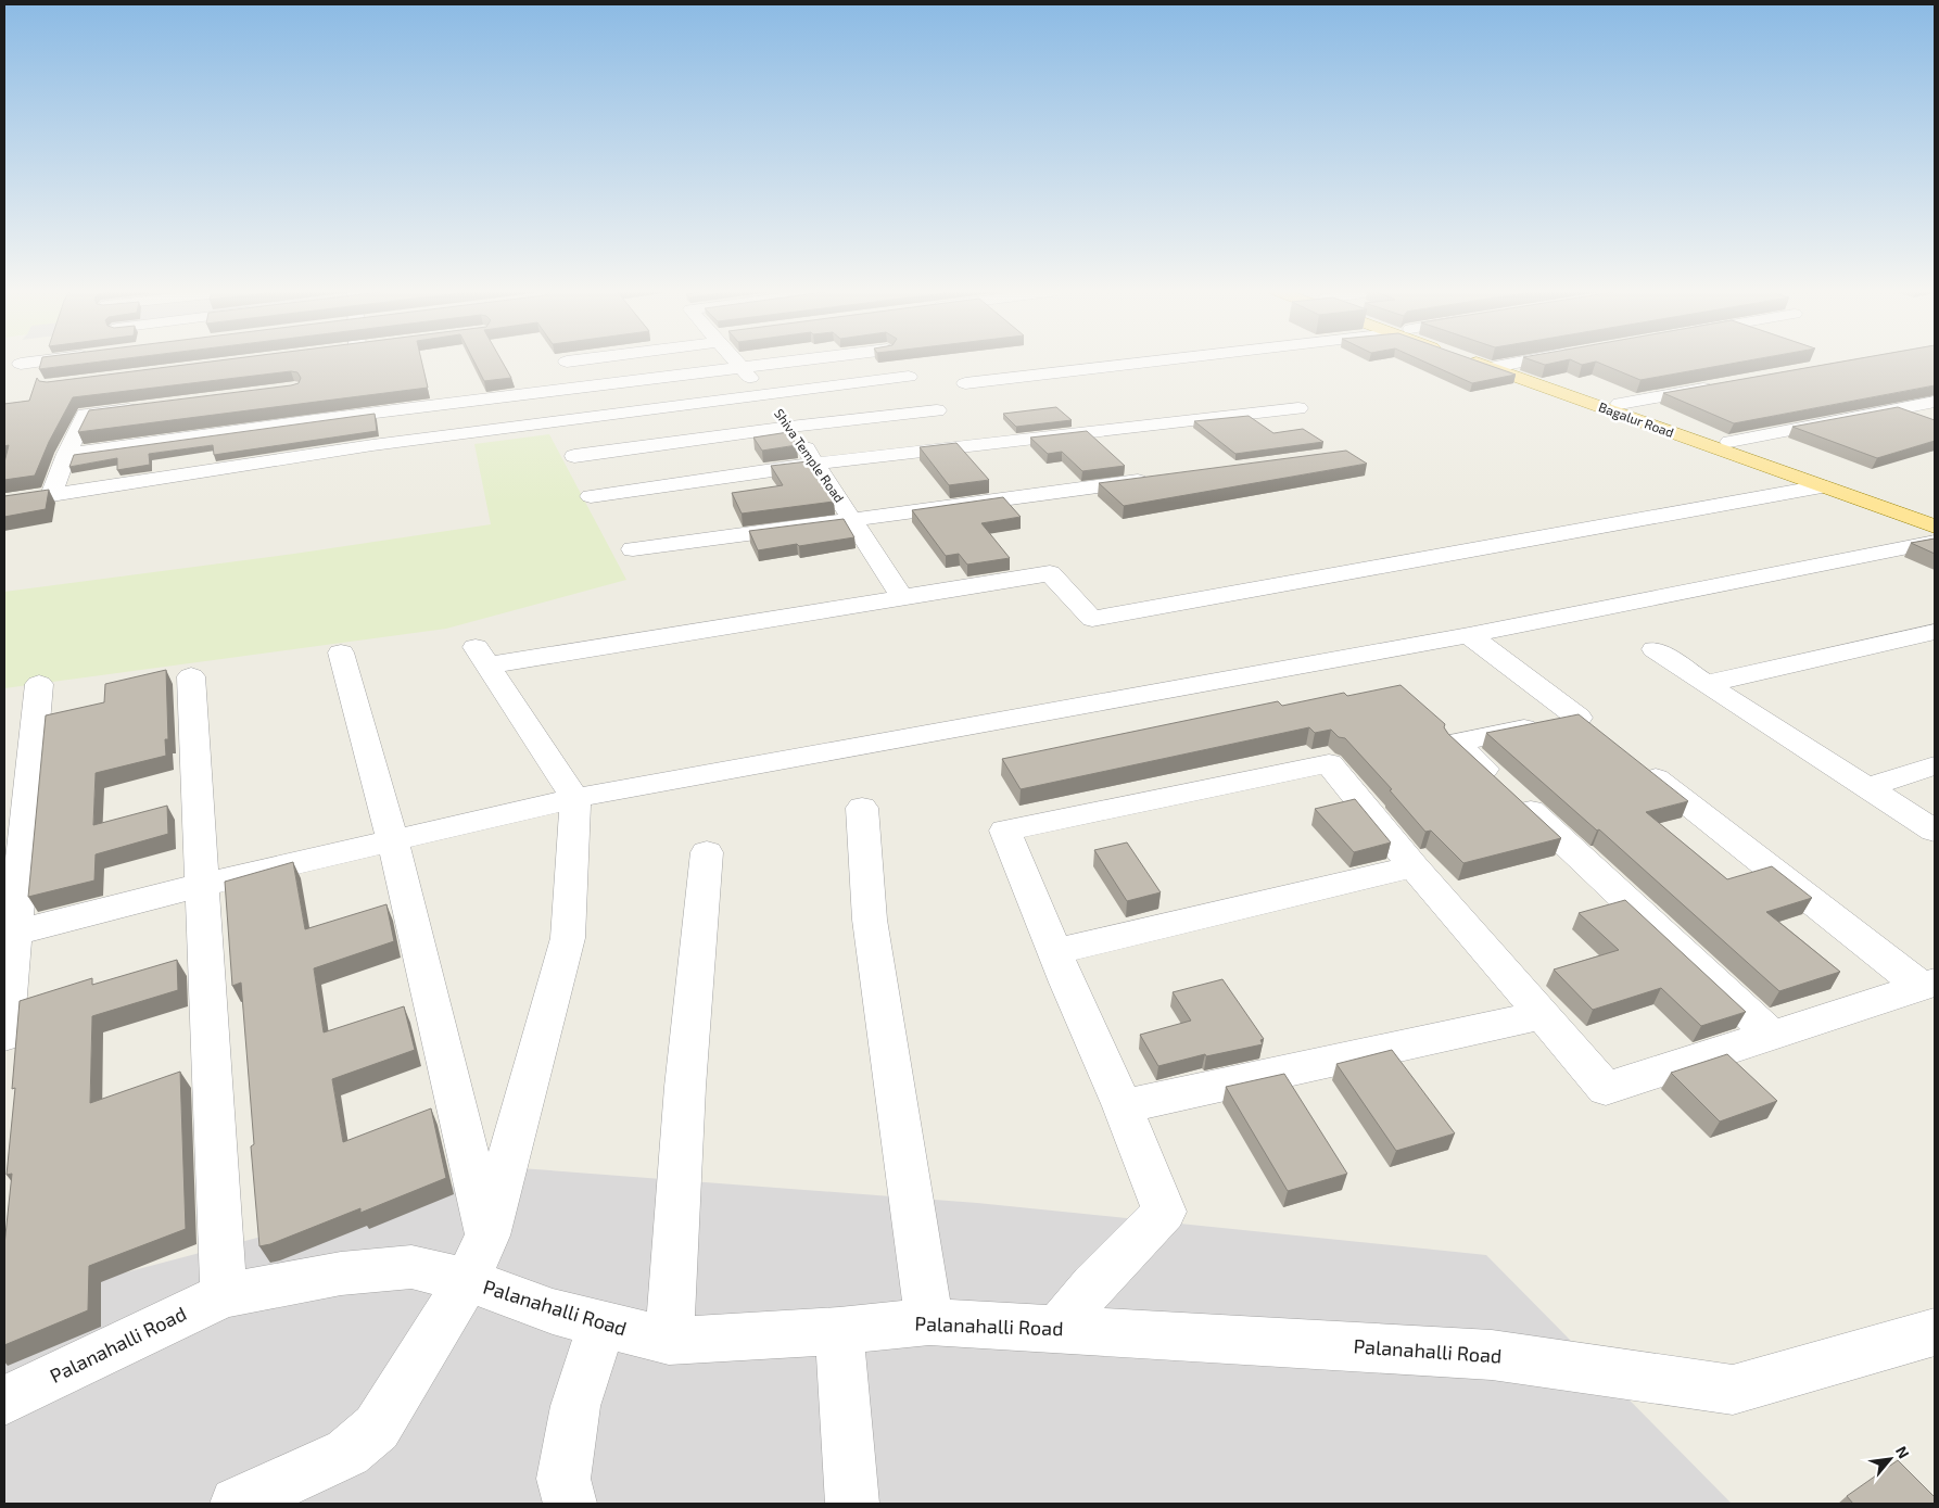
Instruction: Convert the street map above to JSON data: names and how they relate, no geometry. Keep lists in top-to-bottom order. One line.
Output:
{"streets":{"main road":["Bagalur Road"],"street":["Shiva Temple Road","Palanahalli Road"]},"north":"top right"}
